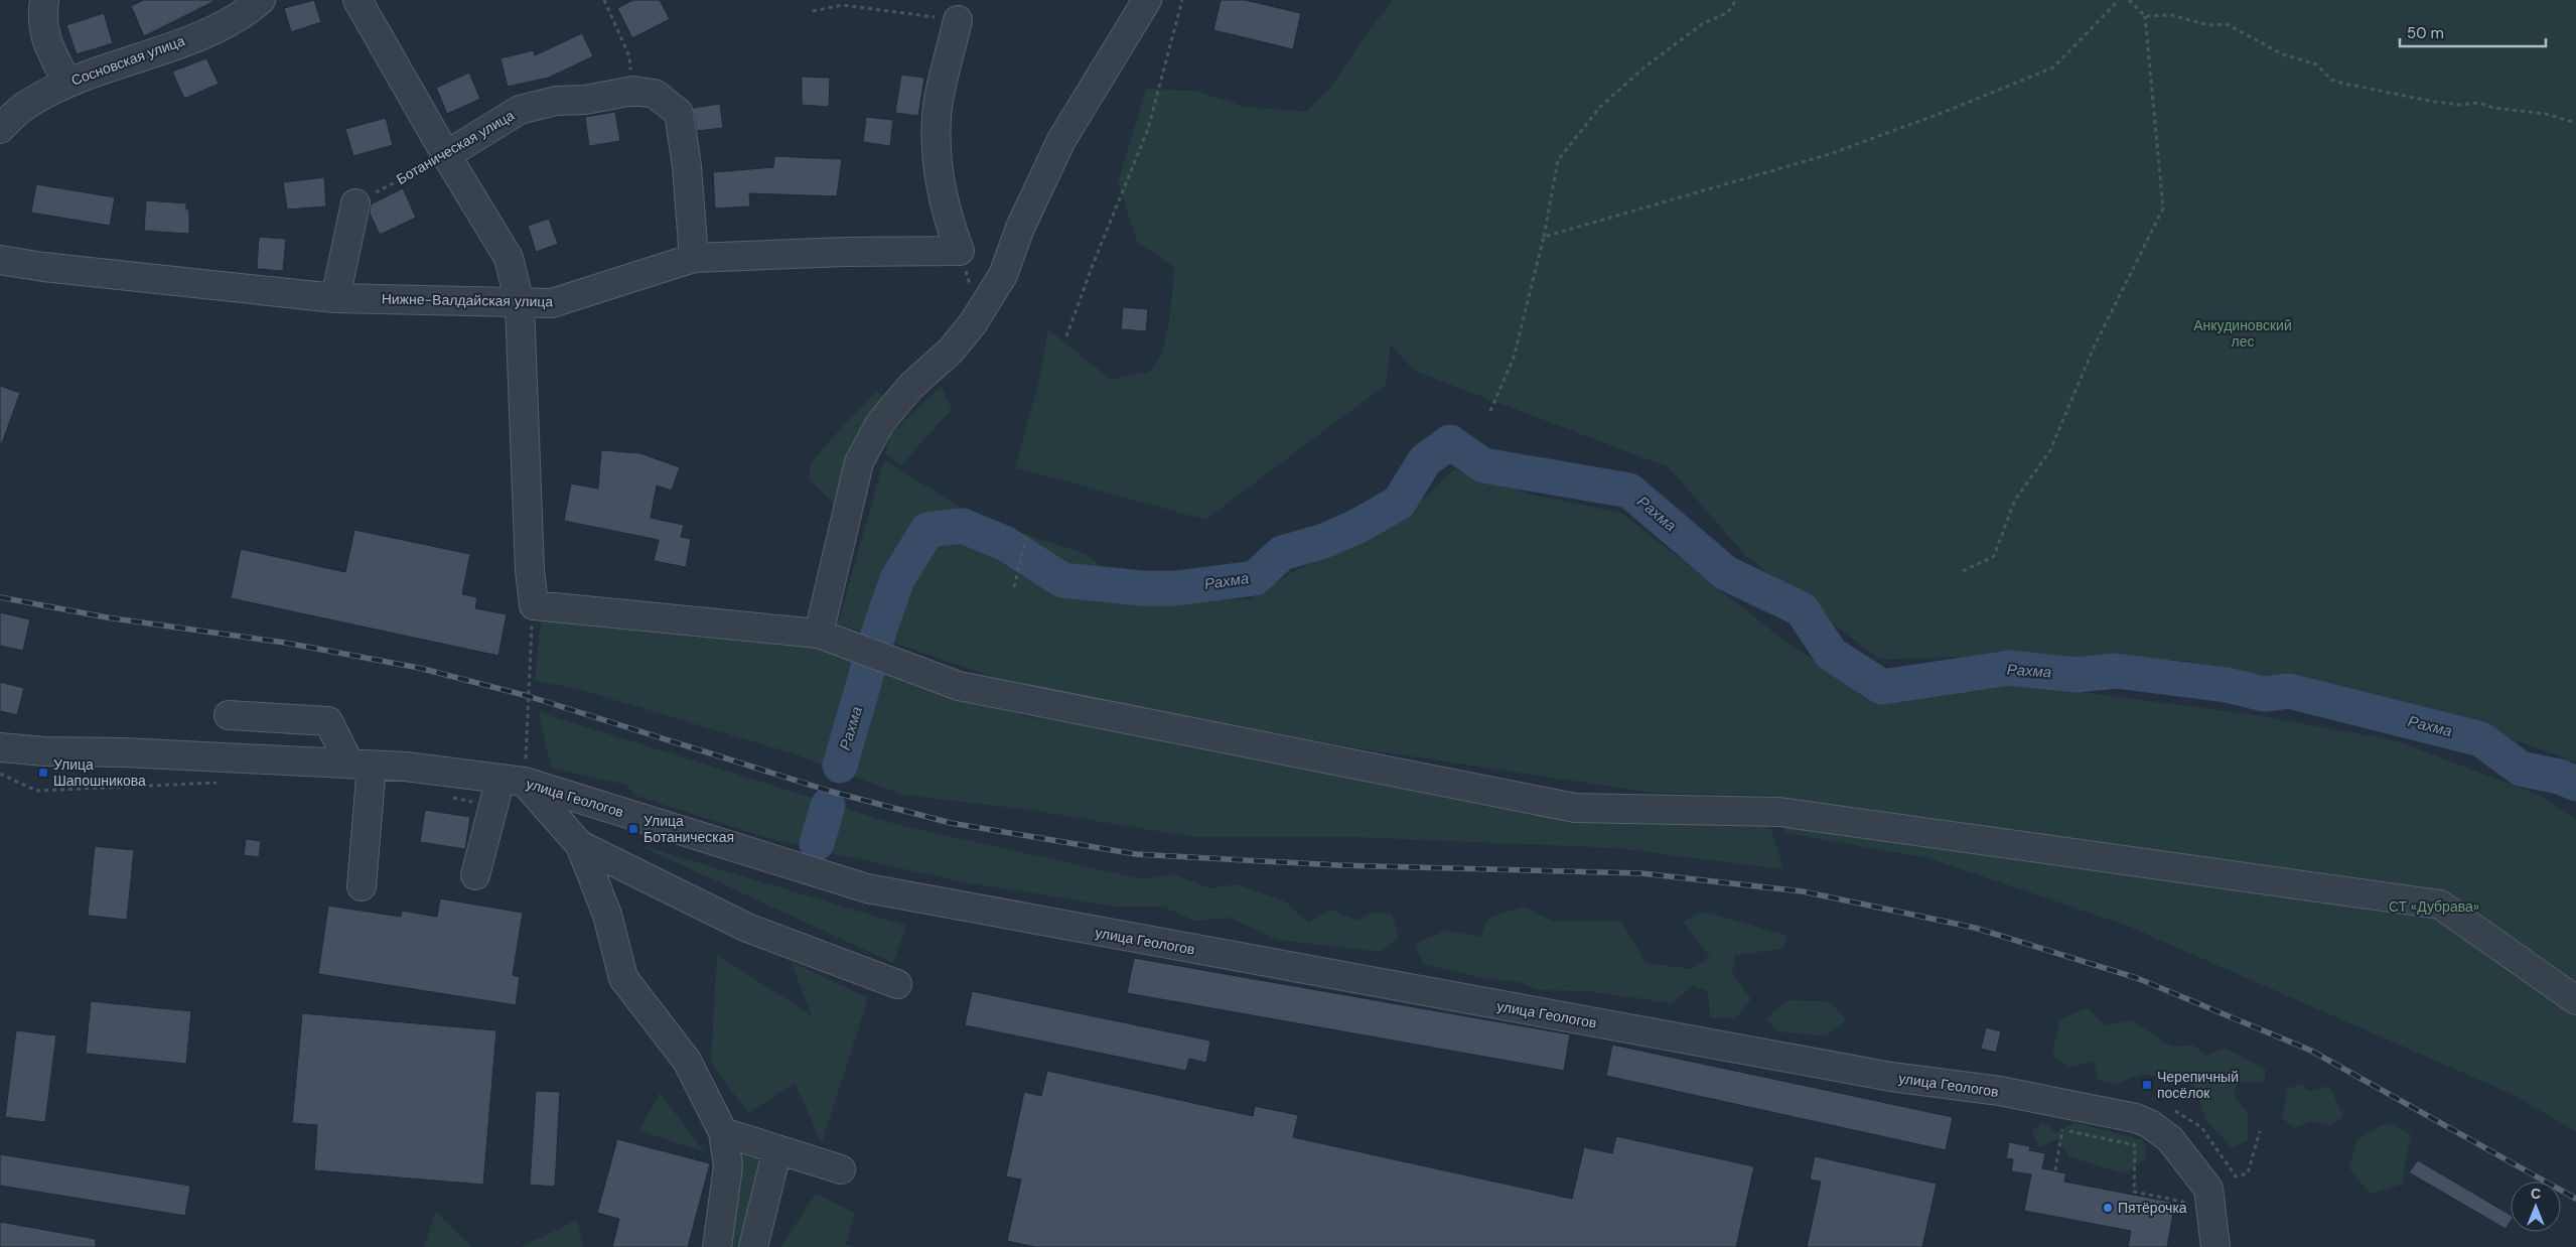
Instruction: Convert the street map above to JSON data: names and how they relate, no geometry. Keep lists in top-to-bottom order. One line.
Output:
{"streets":{"street":["Сосновская улица","Ботаническая улица","Нижне-Валдайская улица","улица Геологов"]},"crossings":[["Ботаническая улица","Нижне-Валдайская улица"]],"water":["Рахма"],"parks":["Анкудиновский лес","СТ «Дубрава»"],"places":{"transit":["Улица Шапошникова","Улица Ботаническая","Черепичный посёлок"],"other":["Пятёрочка"]},"scale_bar":"50 m","north":"top"}
